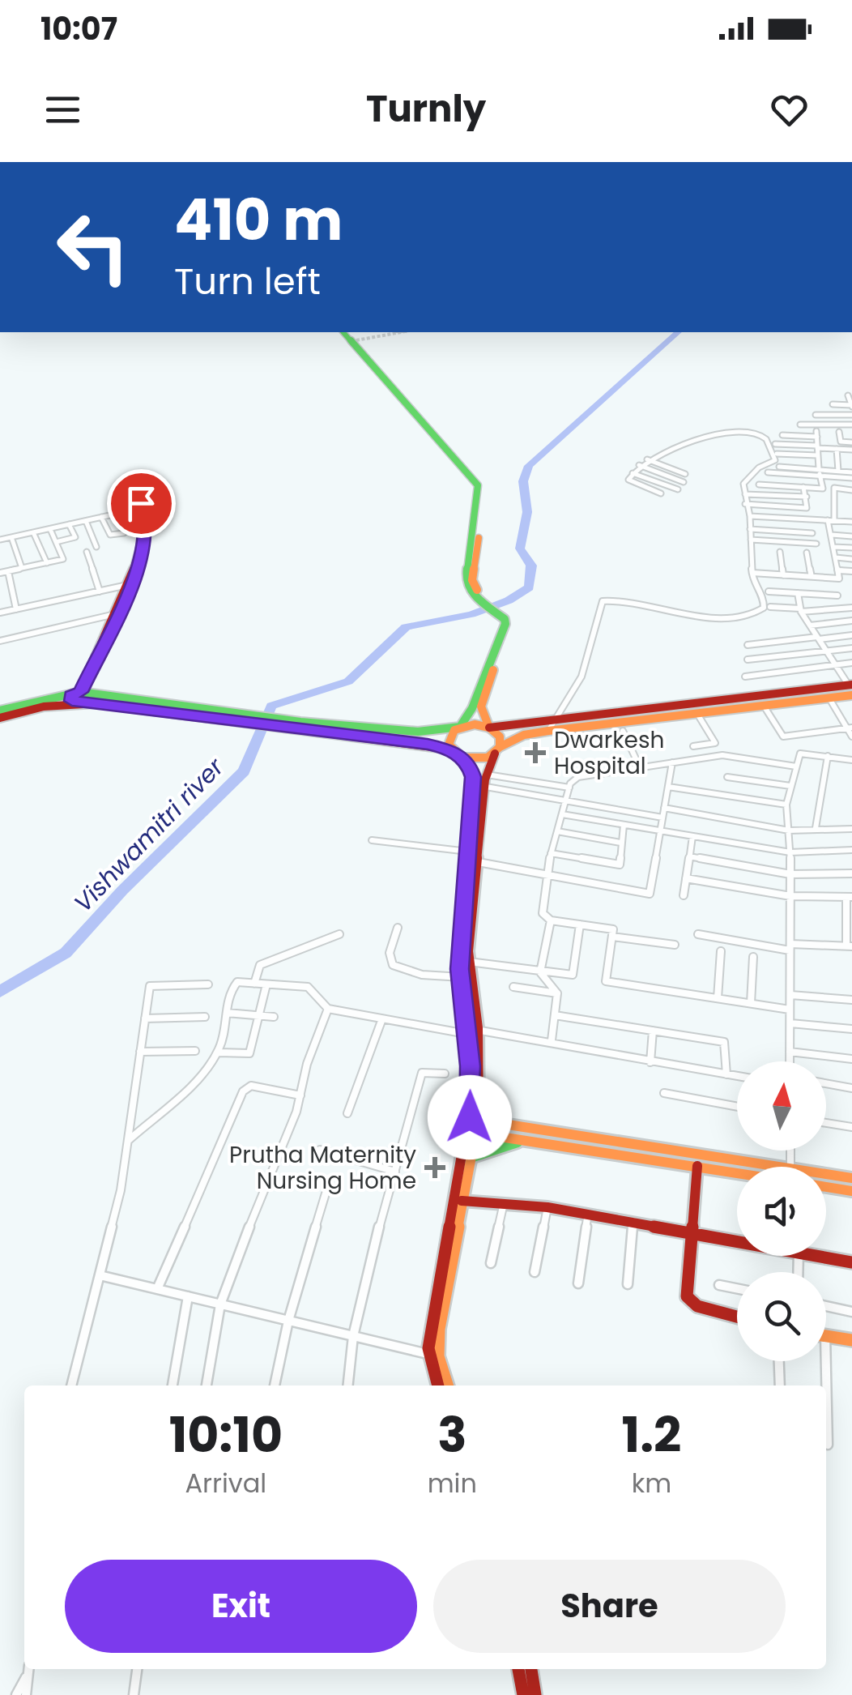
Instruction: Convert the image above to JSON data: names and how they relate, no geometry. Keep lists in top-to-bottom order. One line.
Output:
{"water":["Vishwamitri river"],"places":{"health":["Dwarkesh Hospital","Prutha Maternity Nursing Home"]},"north":"top","page":{"status":"10:07","header":"Turnly","turn":["410 m","Turn left"],"eta":["10:10","Arrival","3","min","1.2","km"],"buttons":["Exit","Share"]}}
